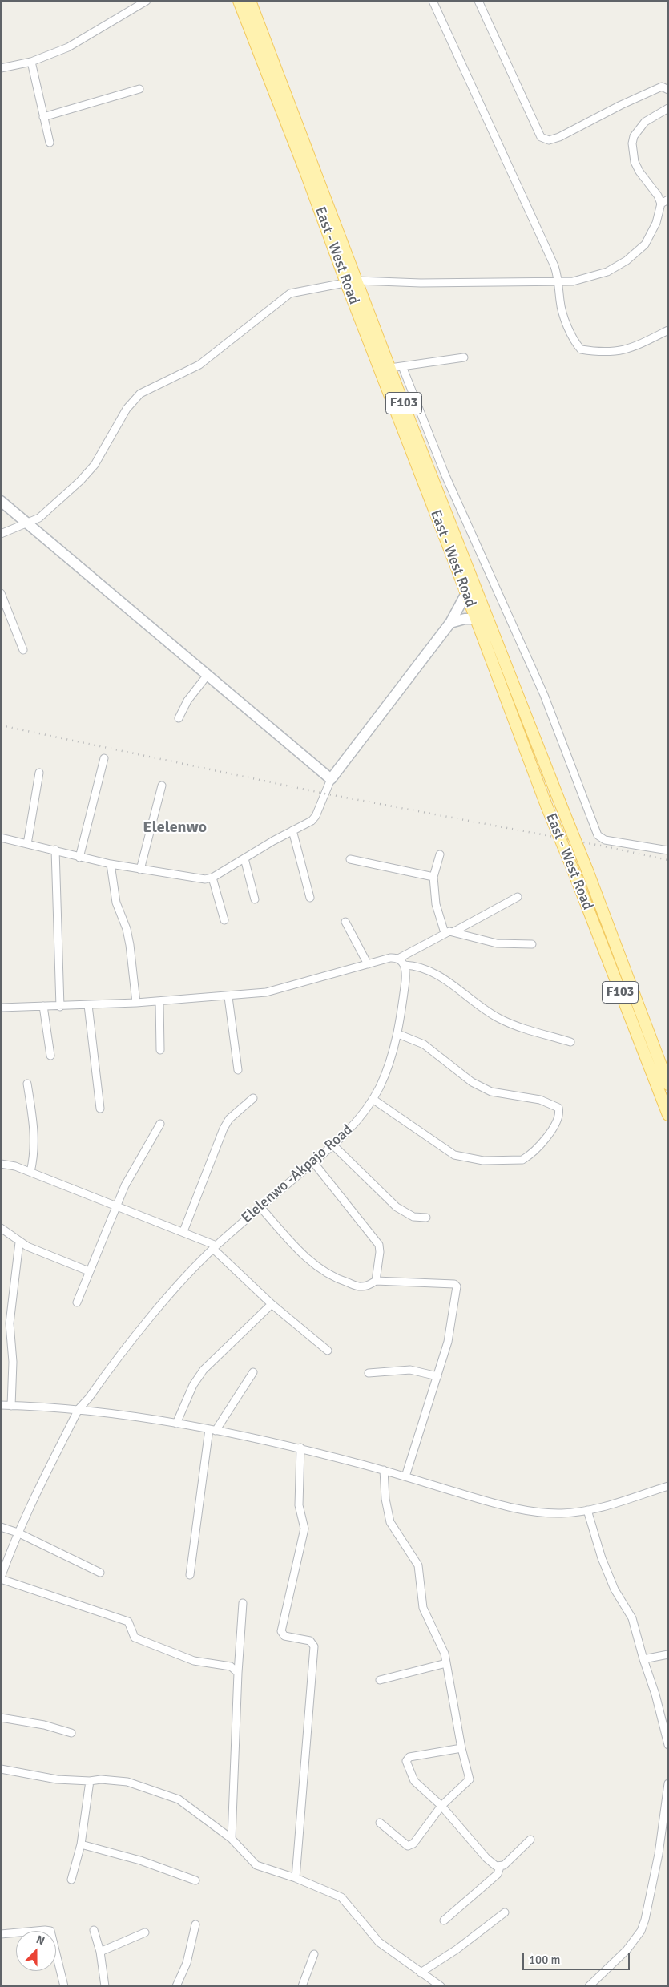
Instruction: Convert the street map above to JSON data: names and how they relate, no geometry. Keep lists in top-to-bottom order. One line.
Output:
{"streets":{"main road":["East - West Road","F103"],"street":["Elelenwo -Akpajo Road"]},"districts":["Elelenwo"],"scale_bar":"100 m","north":"top"}
